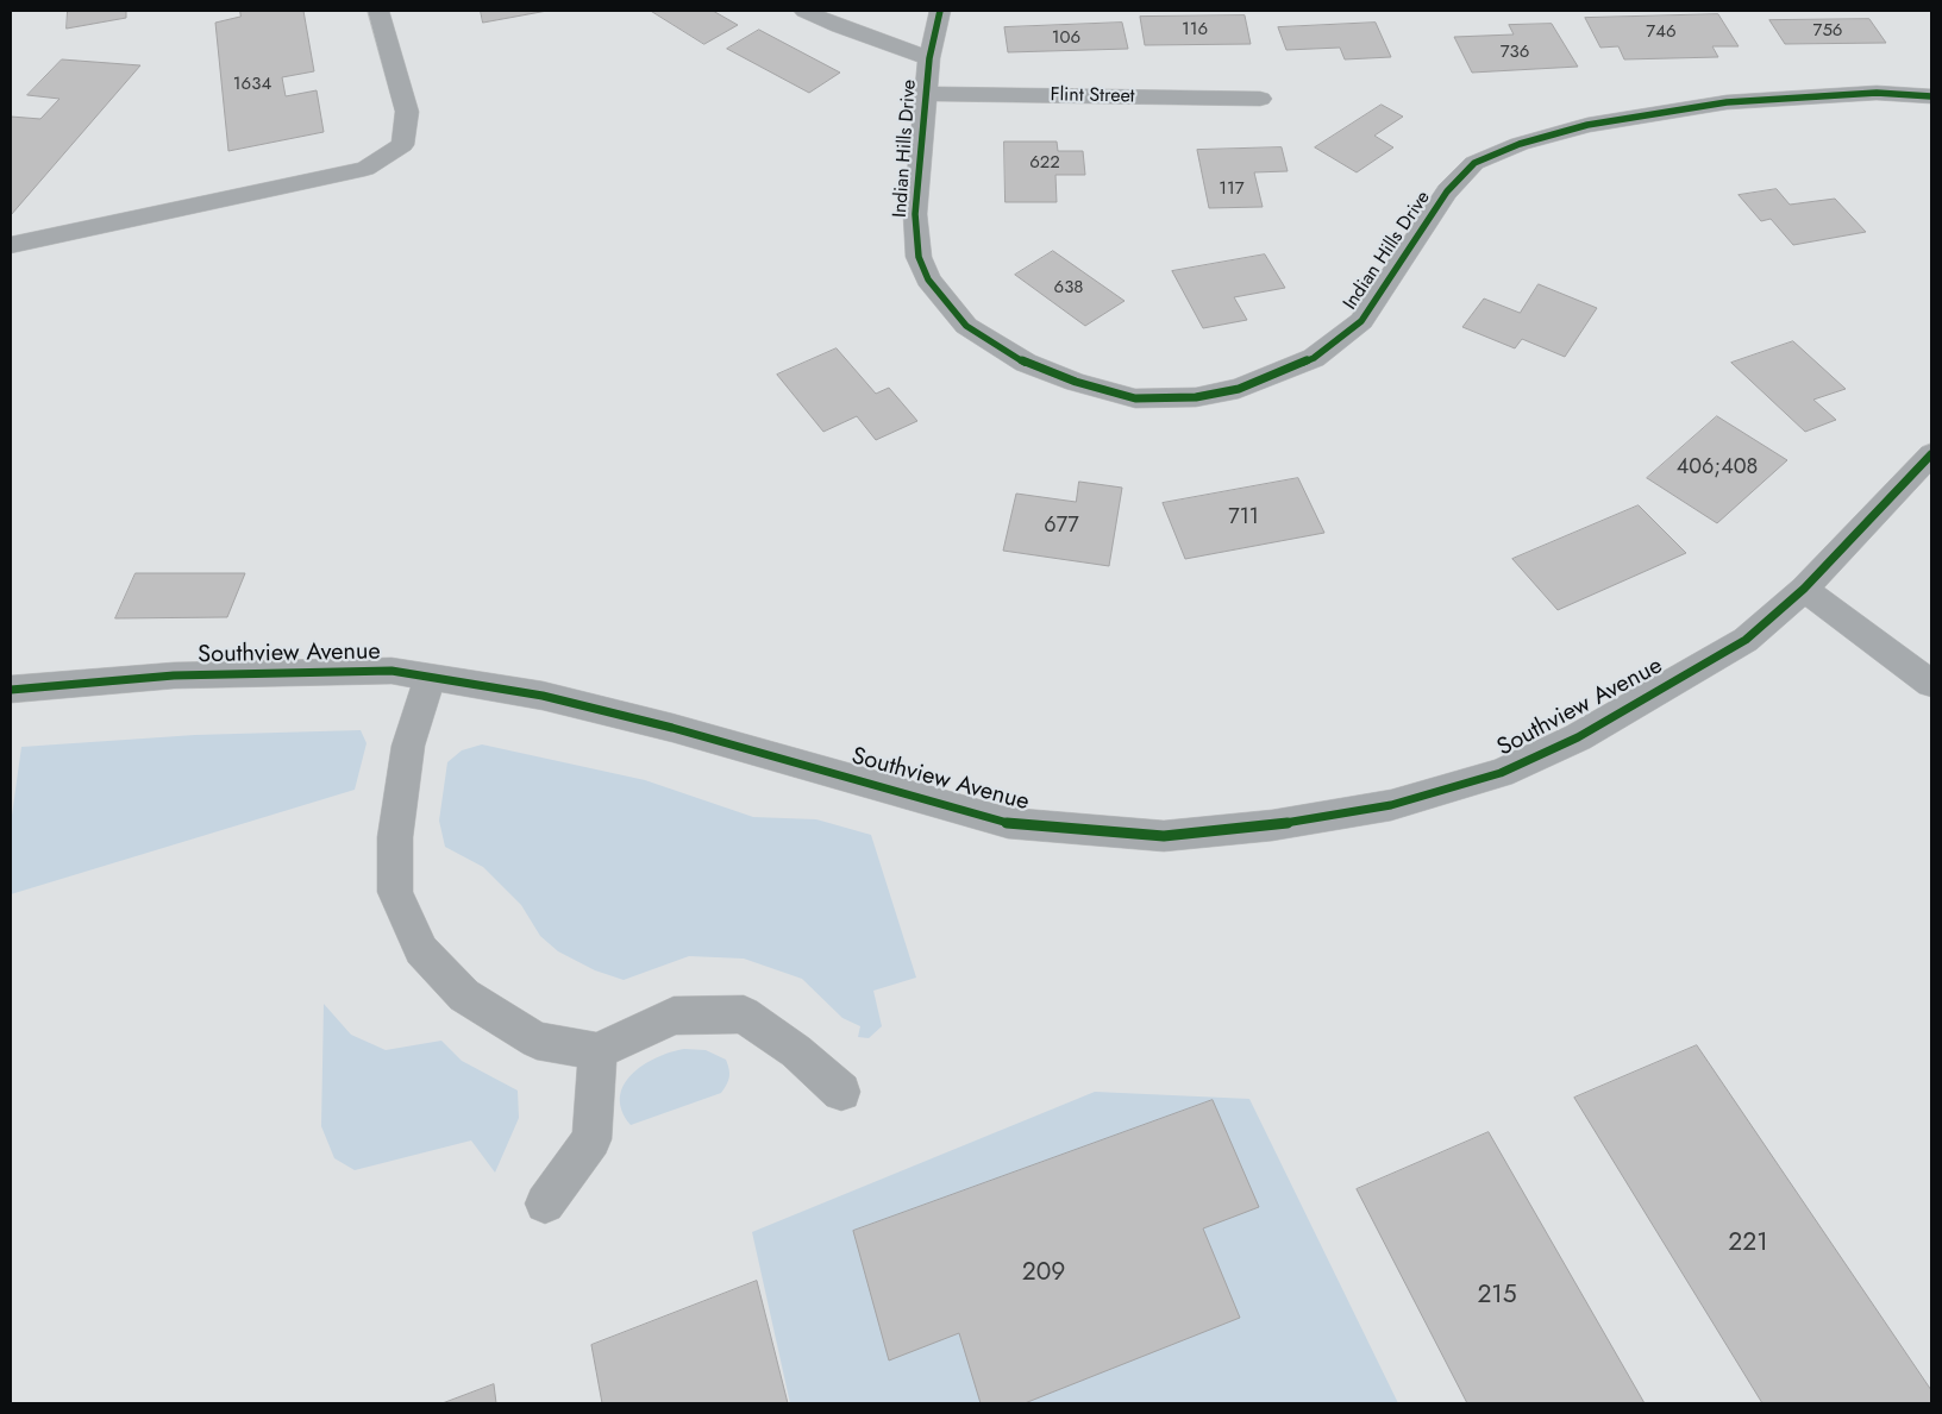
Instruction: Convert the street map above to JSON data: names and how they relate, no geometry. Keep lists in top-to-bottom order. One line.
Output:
{"streets":{"street":["Flint Street","Indian Hills Drive","Southview Avenue"]},"crossings":[["Flint Street","Indian Hills Drive"]],"house_numbers":["116","756","746","106","736","1634","622","117","638","406;408","711","677","221","209","215"]}
